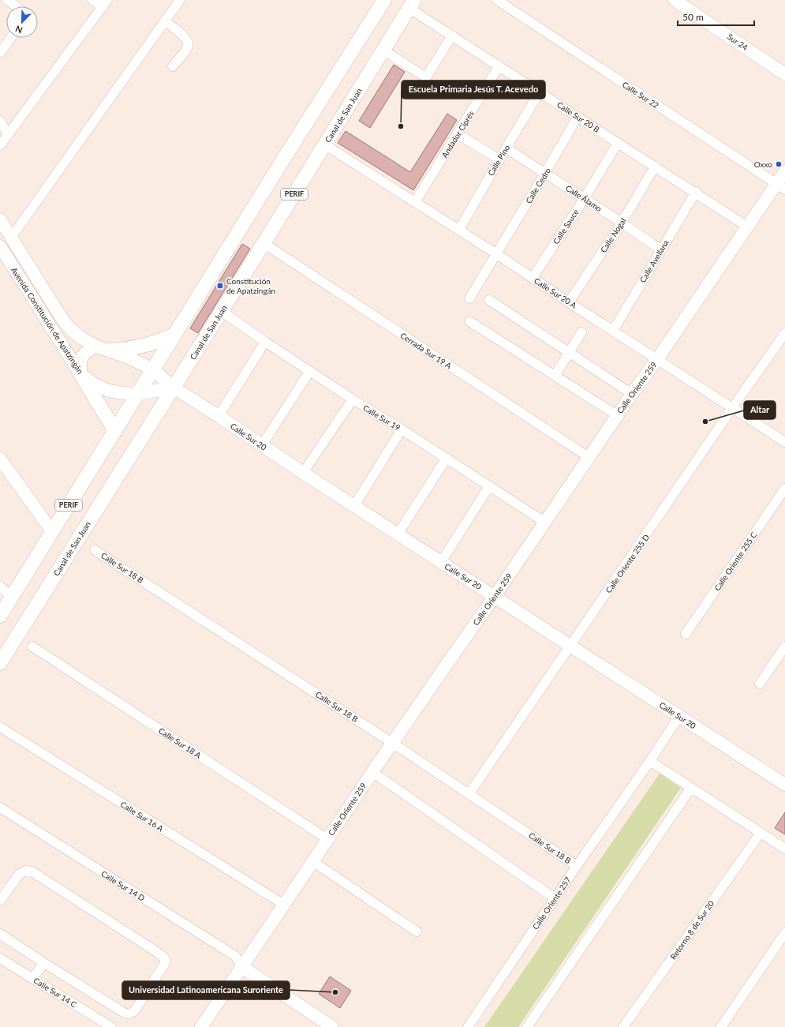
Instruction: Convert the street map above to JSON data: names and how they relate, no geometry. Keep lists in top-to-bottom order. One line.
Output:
{"streets":{"main road":["Canal de San Juan","PERIF"],"street":["Sur 24","Calle Sur 22","Calle Sur 20 B","Andador Ciprés","Calle Pino","Calle Cedro","Calle Álamo","Calle Sauce","Calle Nogal","Calle Avellana","Calle Sur 20 A","Avenida Constitución de Apatzingán","Cerrada Sur 19 A","Calle Oriente 259","Calle Sur 19","Calle Sur 20","Calle Oriente 255 C","Calle Oriente 255 D","Calle Sur 18 B","Calle Sur 18 A","Calle Sur 16 A","Calle Sur 14 D","Calle Oriente 257","Retorno 8 de Sur 20","Calle Sur 14 C"]},"crossings":[["Calle Sur 22","Calle Oriente 259"],["Canal de San Juan","Calle Sur 20 B"],["Canal de San Juan","Calle Sur 20 A"],["Canal de San Juan","Avenida Constitución de Apatzingán"],["Canal de San Juan","Cerrada Sur 19 A"],["Canal de San Juan","Calle Sur 19"],["Canal de San Juan","Calle Sur 20"],["Calle Sur 20 B","Andador Ciprés"],["Calle Sur 20 B","Calle Pino"],["Calle Sur 20 B","Calle Cedro"],["Calle Sur 20 B","Calle Sauce"],["Calle Sur 20 B","Calle Nogal"],["Calle Sur 20 B","Calle Avellana"],["Calle Sur 20 B","Calle Oriente 259"],["Andador Ciprés","Calle Sur 20 A"],["Calle Pino","Calle Álamo"],["Calle Pino","Calle Sur 20 A"],["Calle Cedro","Calle Álamo"],["Calle Cedro","Calle Sur 20 A"],["PERIF","Avenida Constitución de Apatzingán"],["Calle Álamo","Calle Sauce"],["Calle Álamo","Calle Nogal"],["Calle Álamo","Calle Avellana"],["Calle Sauce","Calle Sur 20 A"],["Calle Nogal","Calle Sur 20 A"],["Calle Avellana","Calle Sur 20 A"],["Calle Sur 20 A","Calle Oriente 259"],["Calle Sur 20 A","Calle Oriente 255 D"],["Avenida Constitución de Apatzingán","Calle Sur 20"],["Cerrada Sur 19 A","Calle Oriente 259"],["Calle Oriente 259","Calle Sur 19"],["Calle Oriente 259","Calle Sur 20"],["Calle Oriente 259","Calle Sur 18 B"],["Calle Oriente 259","Calle Sur 18 A"],["Calle Oriente 259","Calle Sur 16 A"],["Calle Oriente 259","Calle Sur 14 D"],["Calle Sur 20","Calle Oriente 255 D"],["Calle Sur 20","Calle Oriente 257"],["Calle Oriente 255 D","Calle Sur 18 B"],["Calle Sur 18 B","Calle Oriente 257"]],"places":{"other":["Escuela Primaria Jesús T. Acevedo","Oxxo","Altar","Universidad Latinoamericana Suroriente"],"transit":["Constitución de Apatzingán"]},"scale_bar":"50 m","north":"bottom left"}
